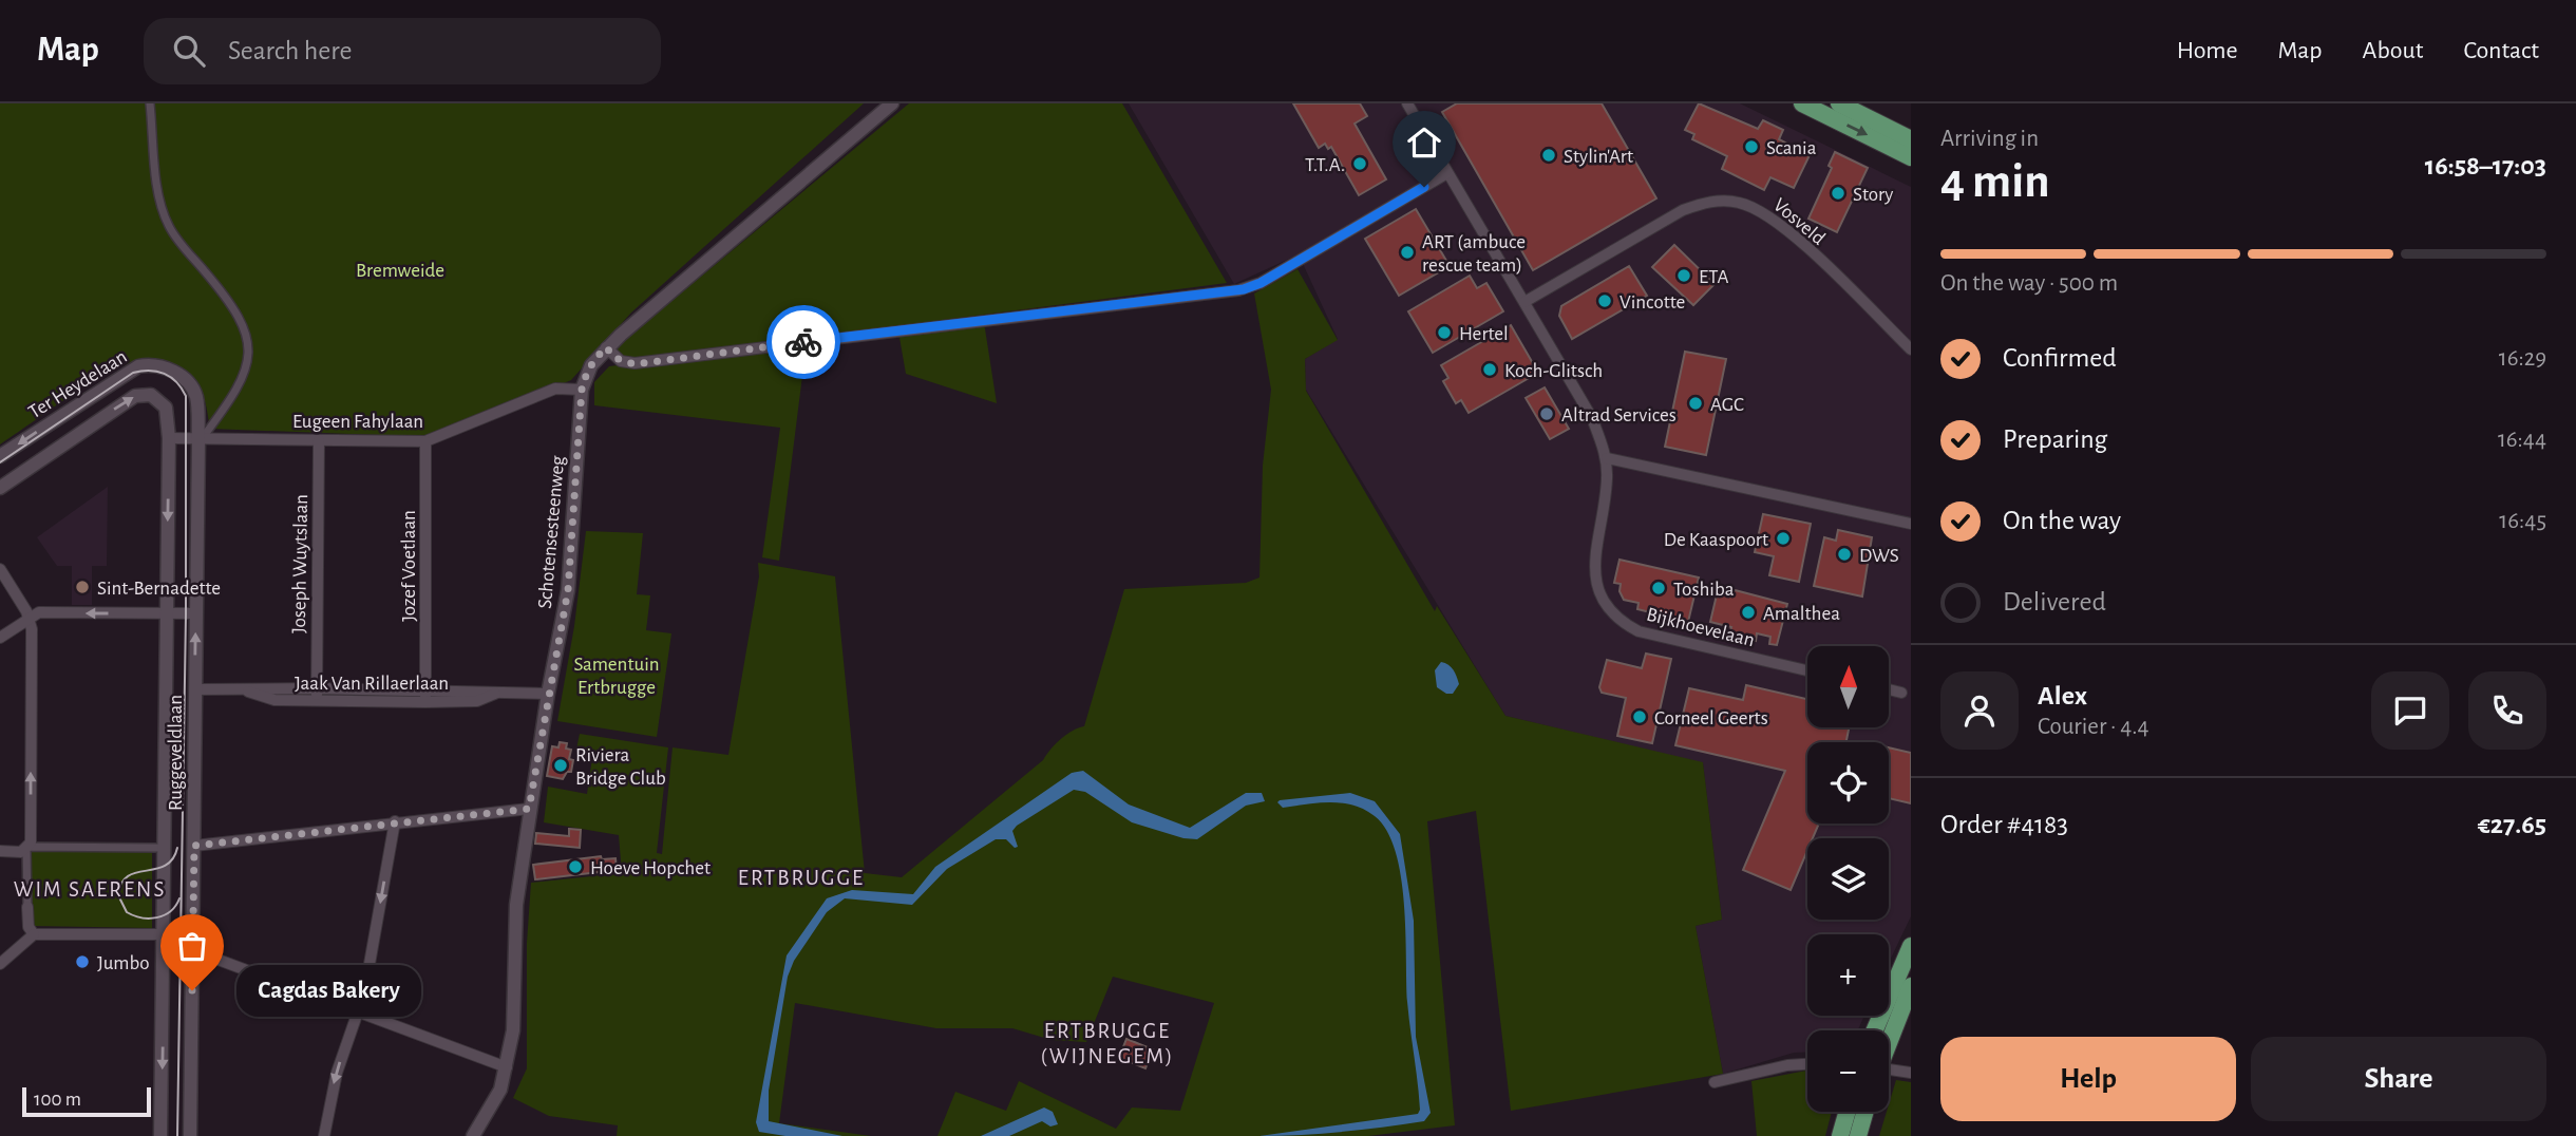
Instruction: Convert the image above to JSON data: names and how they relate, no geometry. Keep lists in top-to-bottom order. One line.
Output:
{"streets":{"street":["Vosveld","Ter Heydelaan","Eugeen Fahylaan","Schotensesteenweg","Joseph Wuytslaan","Jozef Voetlaan","Bijkhoevelaan","Jaak Van Rillaerlaan","Ruggeveldlaan"]},"crossings":[["Vosveld","Bijkhoevelaan"],["Ter Heydelaan","Ruggeveldlaan"],["Eugeen Fahylaan","Schotensesteenweg"],["Eugeen Fahylaan","Joseph Wuytslaan"],["Eugeen Fahylaan","Jozef Voetlaan"],["Eugeen Fahylaan","Ruggeveldlaan"],["Schotensesteenweg","Jaak Van Rillaerlaan"],["Joseph Wuytslaan","Jaak Van Rillaerlaan"],["Jozef Voetlaan","Jaak Van Rillaerlaan"],["Jaak Van Rillaerlaan","Ruggeveldlaan"]],"districts":["ERTBRUGGE","WIM SAERENS","ERTBRUGGE (WIJNEGEM)"],"parks":["Bremweide","Samentuin Ertbrugge"],"places":["Scania","Stylin'Art","T.T.A.","Story","ART (ambuce rescue team)","ETA","Vincotte","Hertel","Koch-Glitsch","AGC","Altrad Services","De Kaaspoort","DWS","Sint-Bernadette","Toshiba","Amalthea","Corneel Geerts","Riviera Bridge Club","Hoeve Hopchet","Jumbo","Cagdas Bakery"],"scale_bar":"100 m","north":"top","page":{"header":"Map","search":"Search here","nav":["Home","Map","About","Contact"],"heading":["4 min","Arriving in","16:58–17:03"],"panel":["Alex","Courier · 4.4","Order #4183","€27.65"],"bar":"On the way · 500 m","list":[["Confirmed","16:29"],["Preparing","16:44"],["On the way","16:45"],"Delivered"],"map_buttons":["+","−"],"bubble":"Cagdas Bakery","buttons":["Help","Share"],"scale":"100 m"}}
